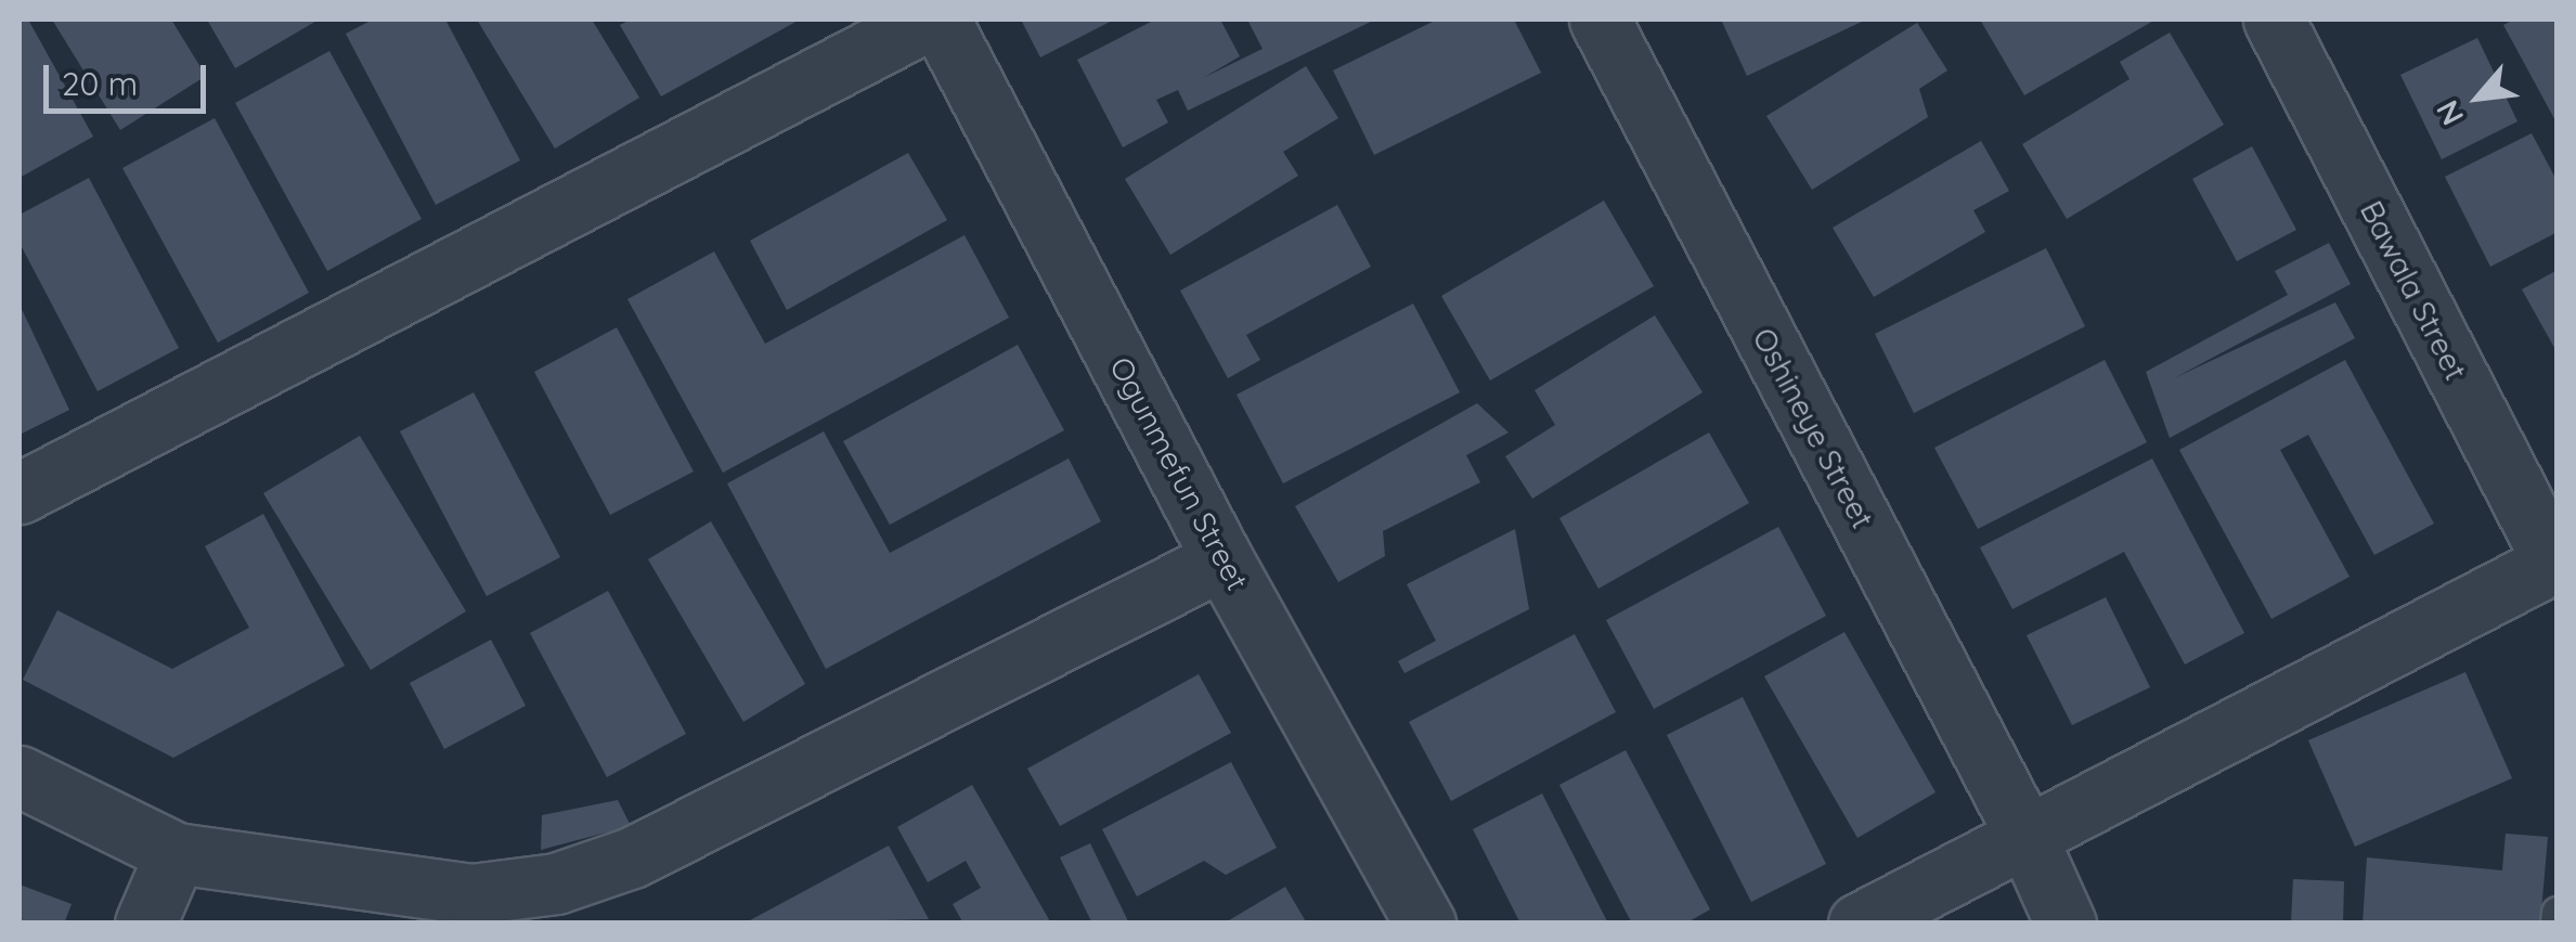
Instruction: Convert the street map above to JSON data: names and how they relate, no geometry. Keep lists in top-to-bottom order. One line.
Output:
{"streets":{"street":["Bawala Street","Oshineye Street","Ogunmefun Street"]},"scale_bar":"20 m","north":"bottom left"}
